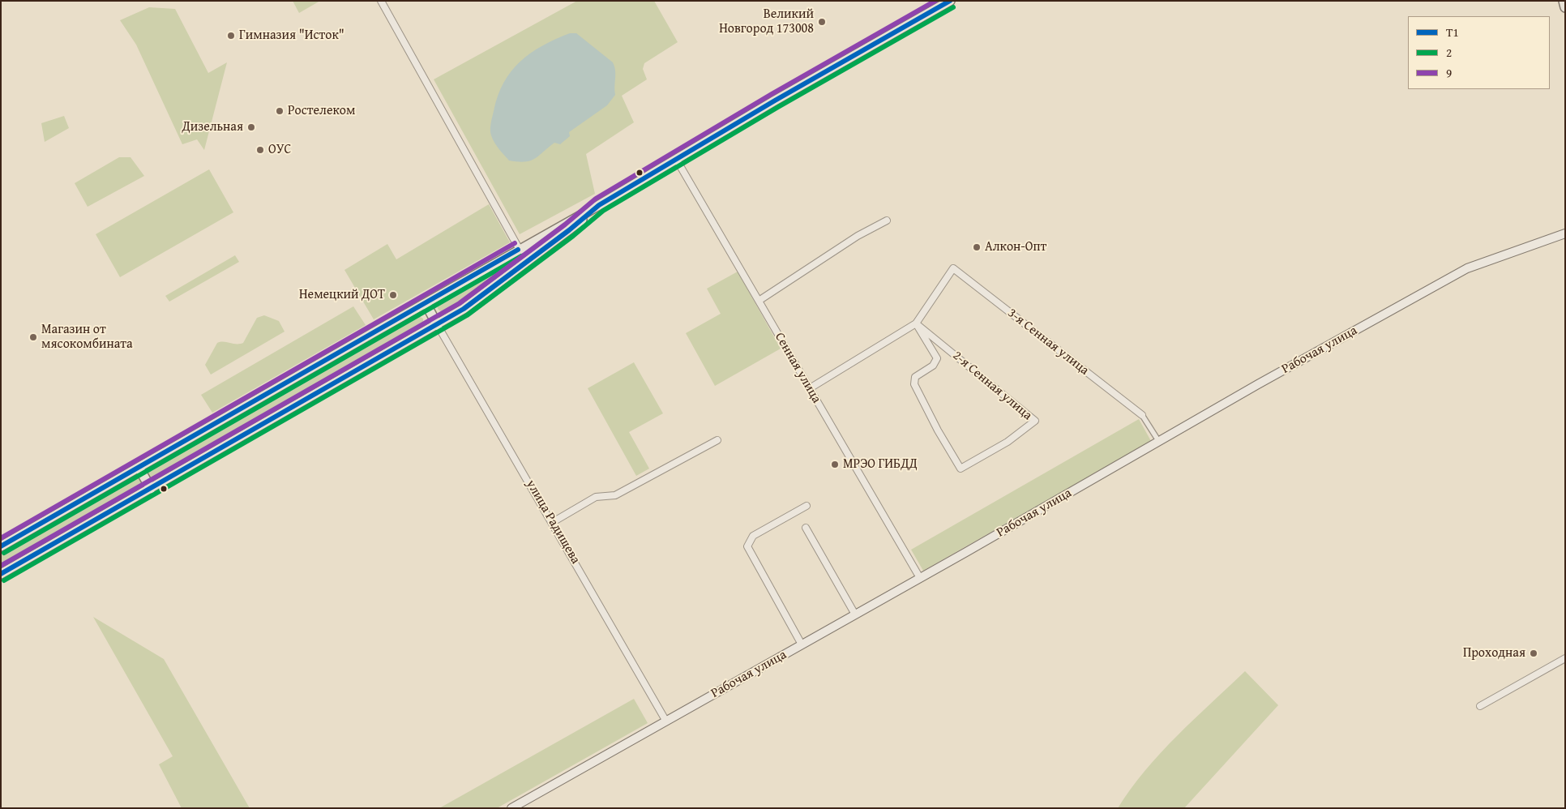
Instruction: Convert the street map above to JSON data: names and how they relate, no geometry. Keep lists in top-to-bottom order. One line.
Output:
{"streets":{"main road":["Рабочая улица"],"street":["3-я Сенная улица","Сенная улица","2-я Сенная улица","улица Радищева"]},"crossings":[["3-я Сенная улица","2-я Сенная улица"],["Рабочая улица","Сенная улица"],["Рабочая улица","улица Радищева"]],"places":["Великий Новгород 173008","Гимназия \"Исток\"","Ростелеком","Дизельная","ОУС","Алкон-Опт","Немецкий ДОТ","Магазин от мясокомбината","МРЭО ГИБДД","Проходная"],"lines":["transit line Т1","transit line 9","transit line 2"],"legend":["Т1","2","9"]}
